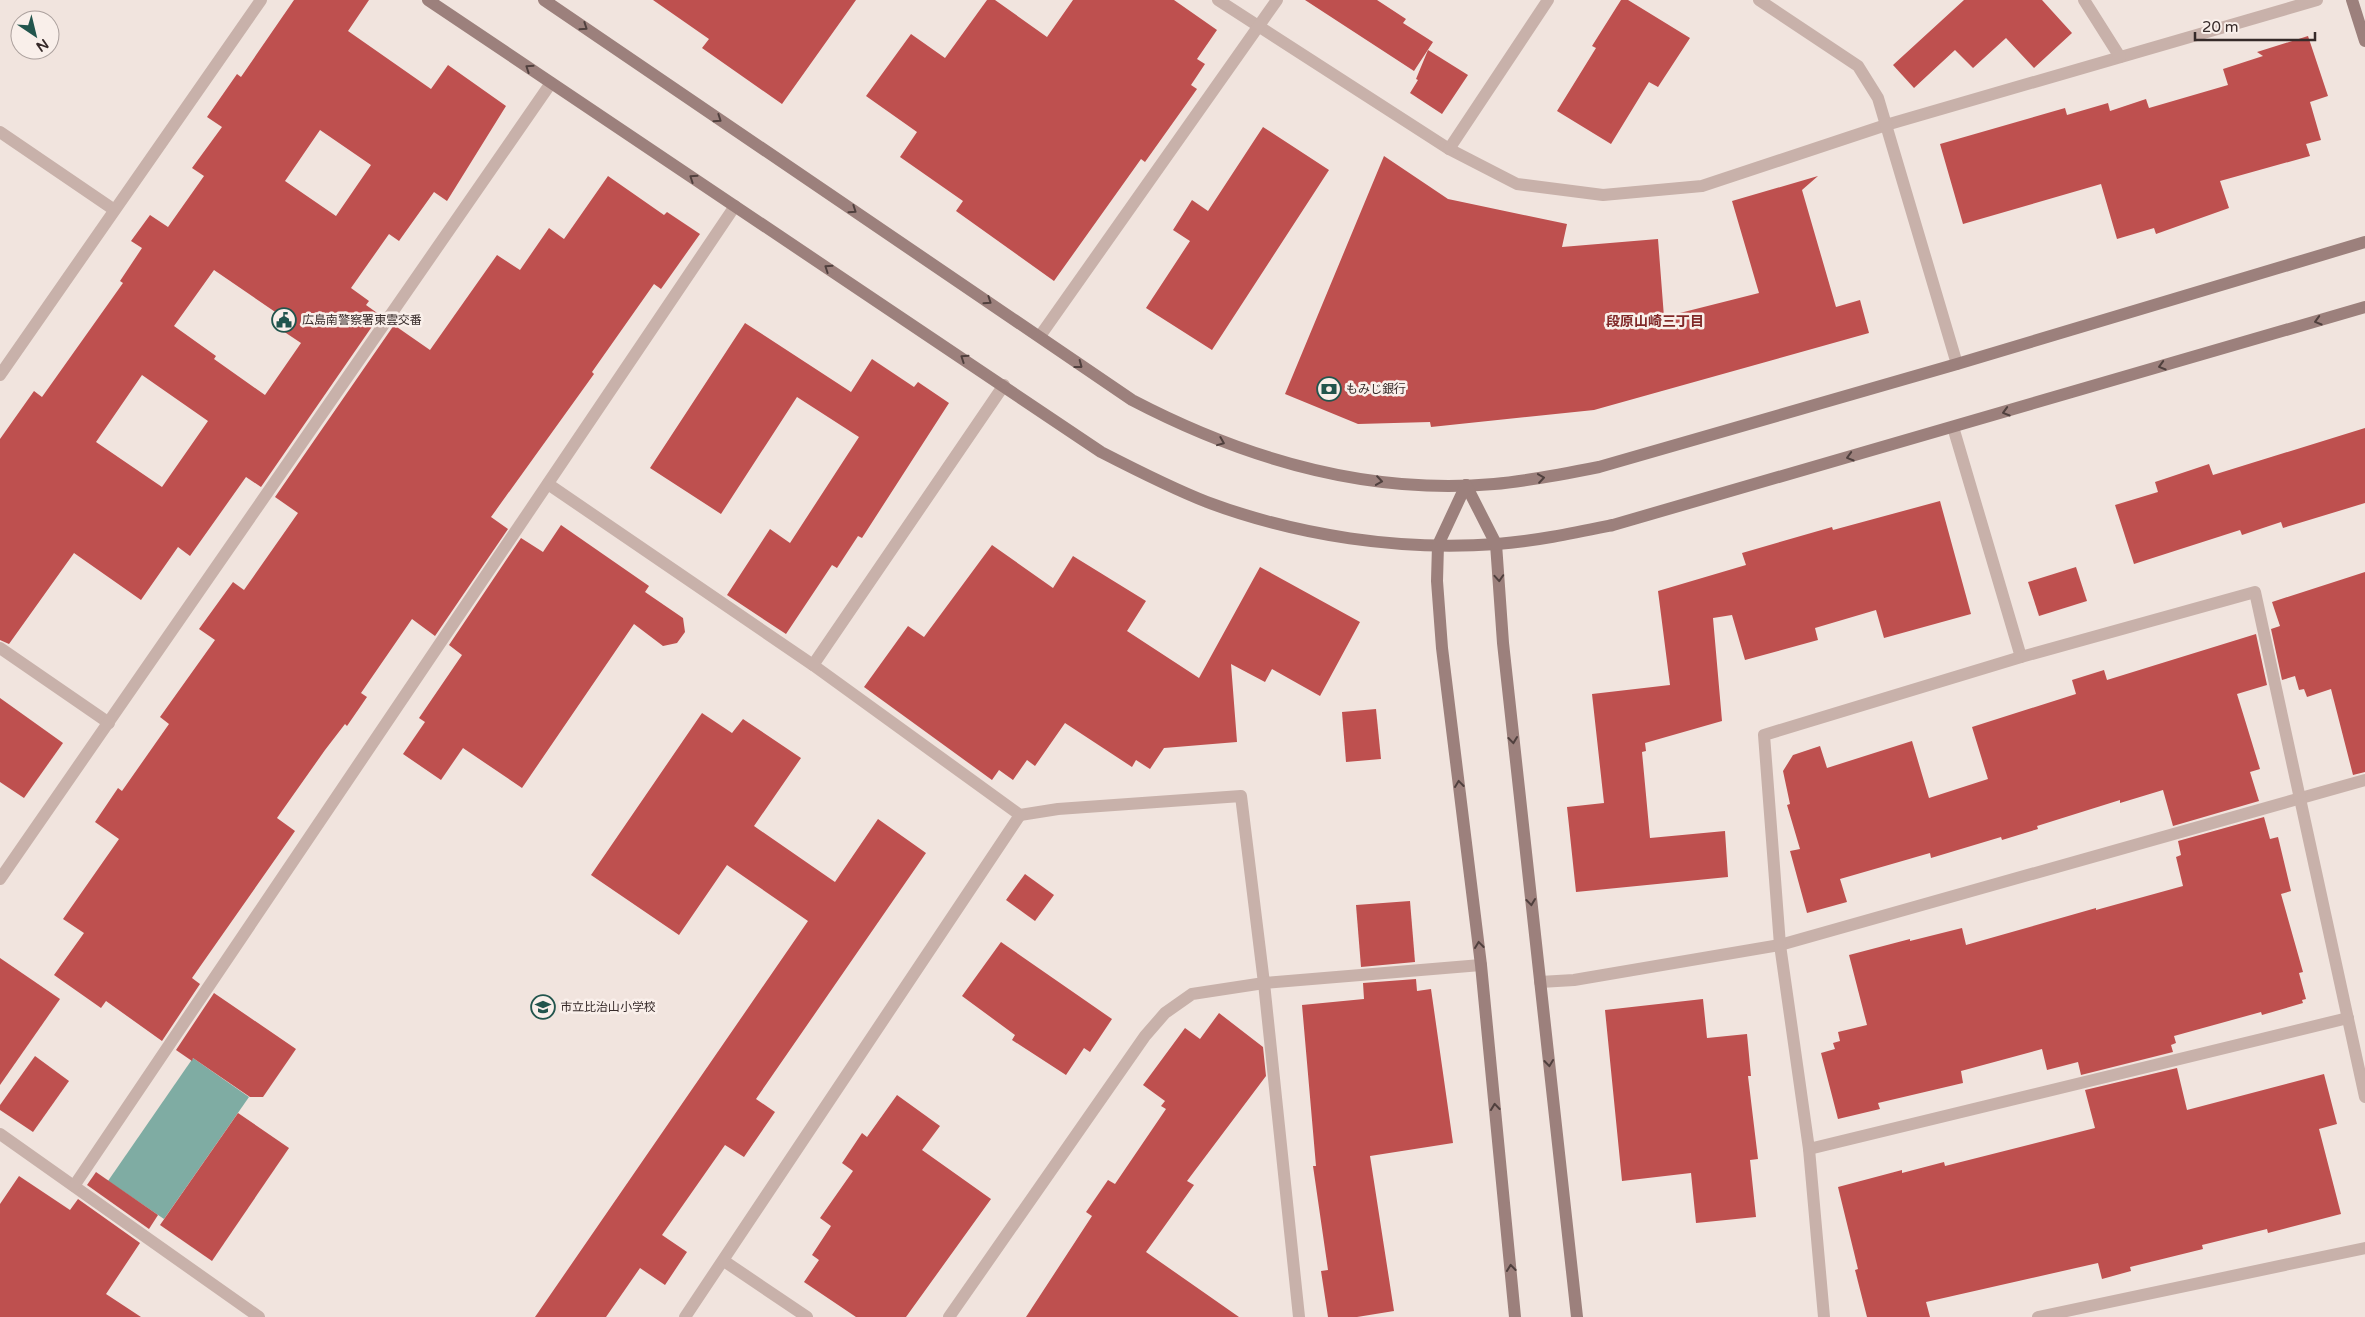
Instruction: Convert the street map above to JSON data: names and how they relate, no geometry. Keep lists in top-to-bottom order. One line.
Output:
{"districts":["段原山崎三丁目"],"places":{"public building":["広島南警察署東雲交番"],"bank":["もみじ銀行"],"school or university":["市立比治山小学校"]},"scale_bar":"20 m","north":"bottom right"}
